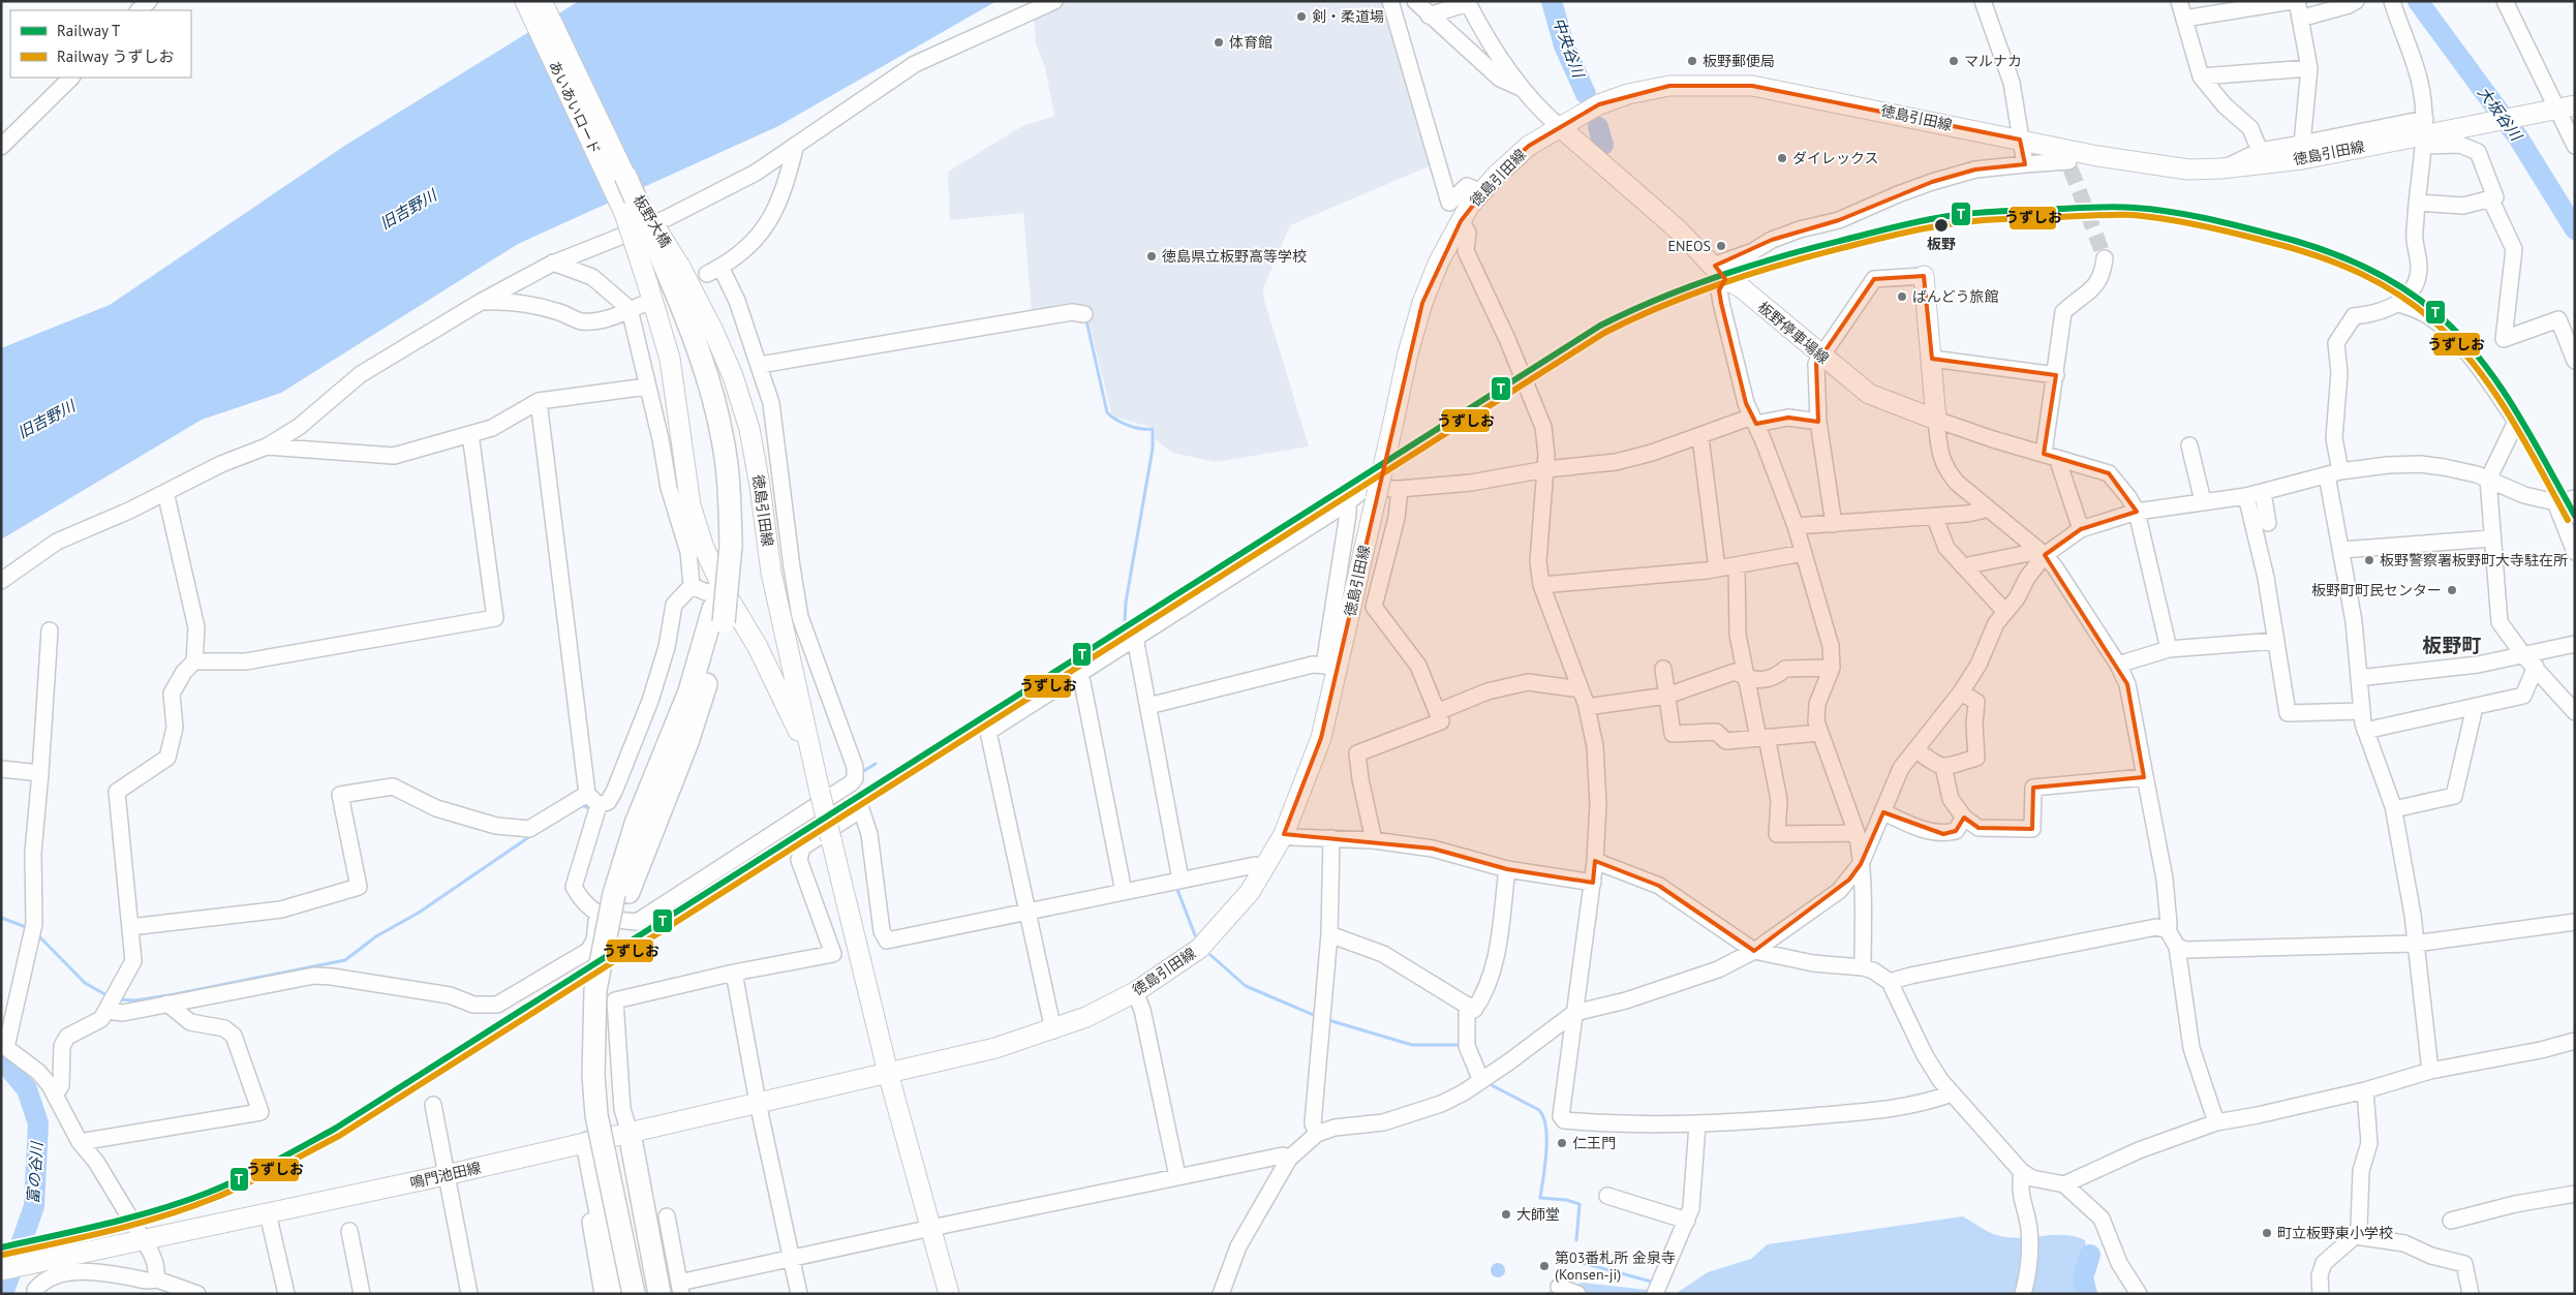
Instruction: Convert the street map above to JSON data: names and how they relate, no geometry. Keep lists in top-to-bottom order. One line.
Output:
{"streets":{"main road":["あいあいロード","徳島引田線","板野停車場線","鳴門池田線"]},"crossings":[["徳島引田線","板野停車場線"],["徳島引田線","鳴門池田線"]],"districts":["板野町"],"water":["中央谷川","大坂谷川","旧吉野川","富の谷川"],"places":["剣・柔道場","体育館","板野郵便局","マルナカ","ダイレックス","板野","ENEOS","徳島県立板野高等学校","ばんどう旅館","板野警察署板野町大寺駐在所","板野町町民センター","仁王門","大師堂","町立板野東小学校","第03番札所 金泉寺 (Konsen-ji)"],"lines":["rail line T","rail line うずしお"],"legend":["Railway T","Railway うずしお"]}
